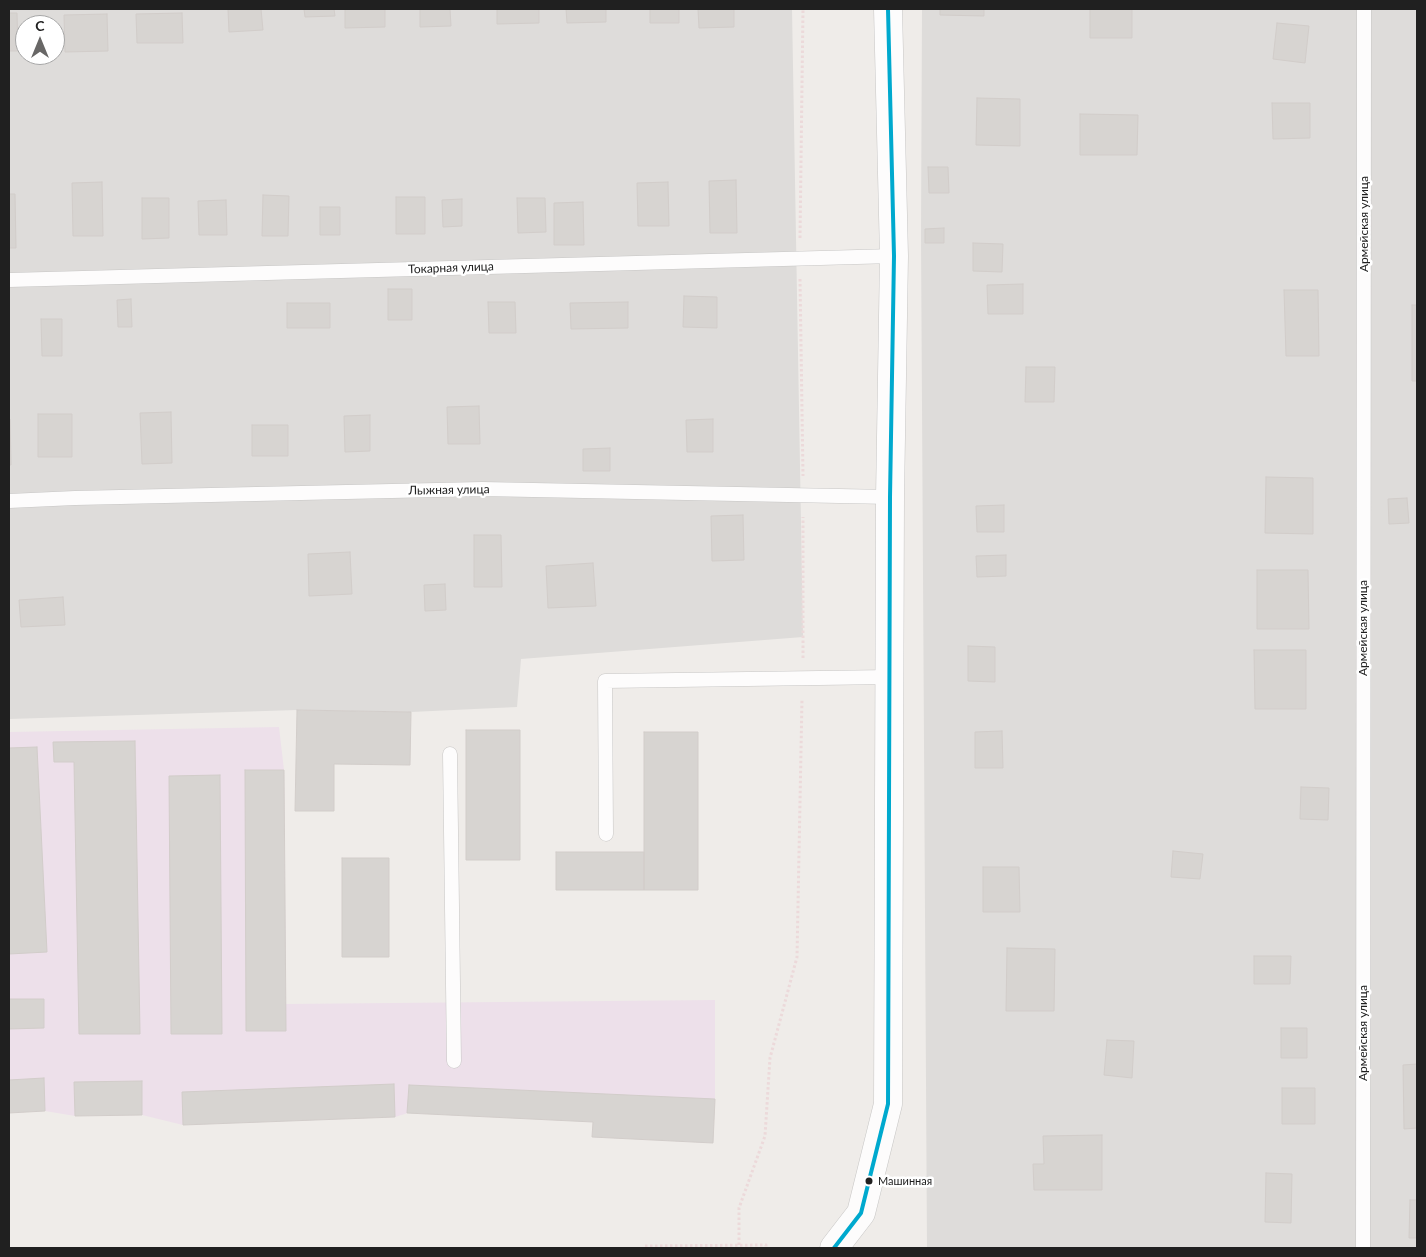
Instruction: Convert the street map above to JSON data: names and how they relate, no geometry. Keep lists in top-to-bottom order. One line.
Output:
{"streets":{"lane":["Армейская улица","Токарная улица","Лыжная улица"]},"places":["Машинная"],"north":"top"}
